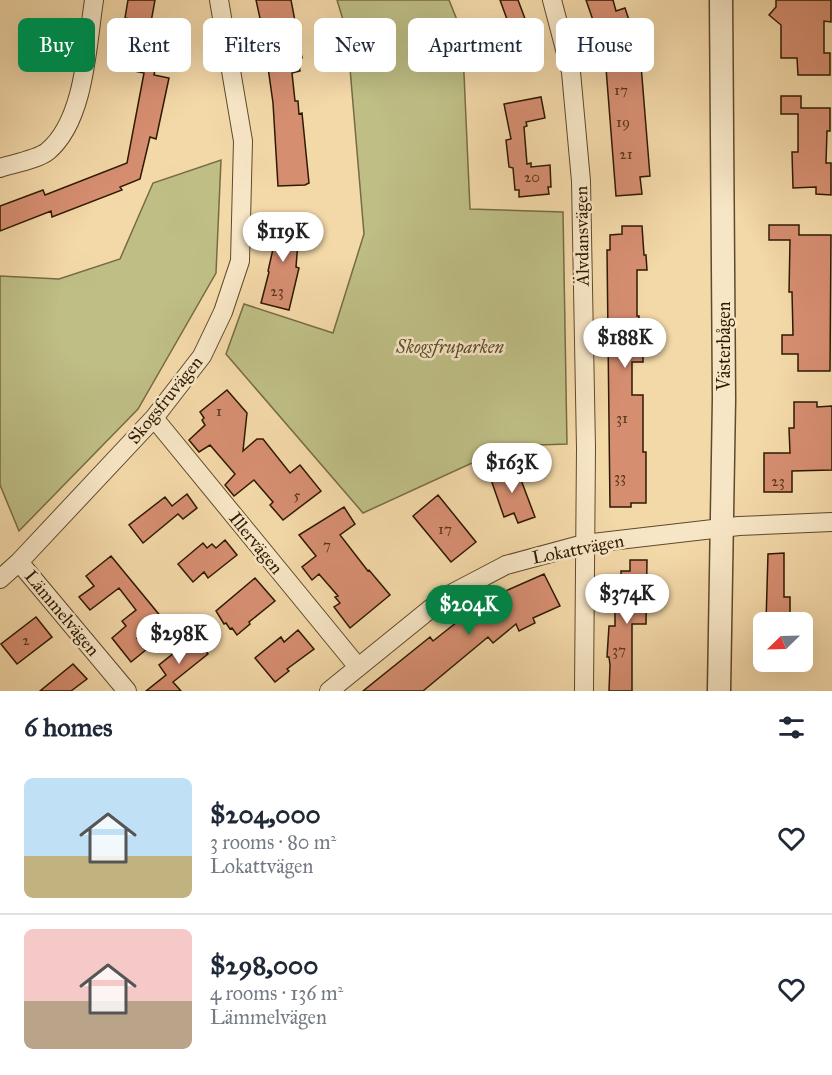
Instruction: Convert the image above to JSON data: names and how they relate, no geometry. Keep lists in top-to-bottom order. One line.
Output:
{"streets":{"street":["Älvdansvägen","Västerbågen","Skogsfruvägen","Illervägen","Lokattvägen","Lämmelvägen"]},"crossings":[["Älvdansvägen","Lokattvägen"],["Västerbågen","Lokattvägen"],["Skogsfruvägen","Illervägen"],["Skogsfruvägen","Lämmelvägen"],["Illervägen","Lokattvägen"]],"parks":["Skogsfruparken"],"house_numbers":["17","19","21","20","23","1","31","33","23","5","17","7","2","37"],"north":"bottom left","page":{"chip":["Buy","Rent","Filters","New","Apartment","House"],"price":["$119K","$188K","$163K","$374K","$204K","$298K"],"heading":"6 homes","list":[{"name":"$204,000","note":"3 rooms · 80 m² · Lokattvägen"},{"name":"$298,000","note":"4 rooms · 136 m² · Lämmelvägen"}]}}
